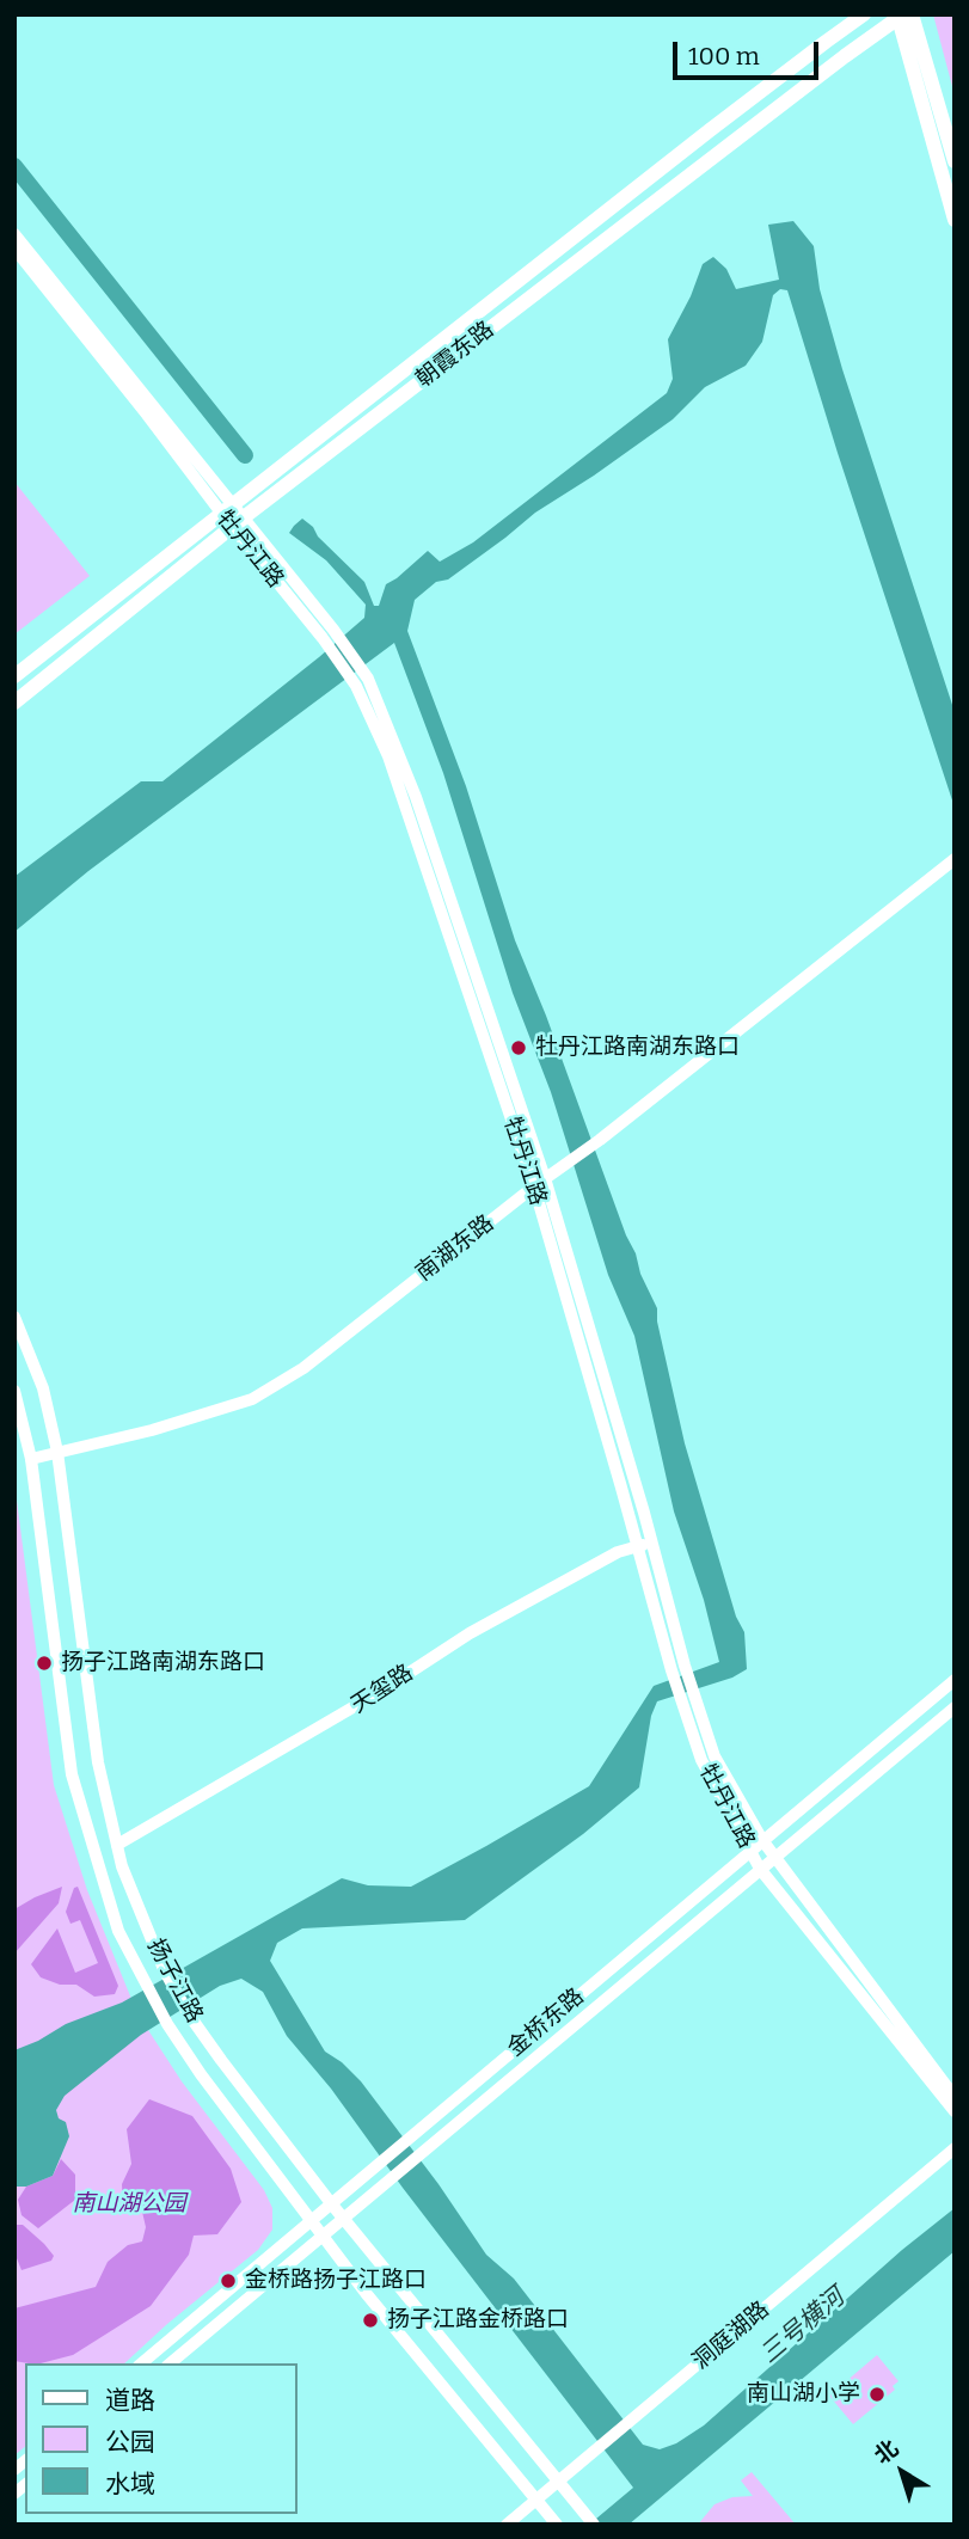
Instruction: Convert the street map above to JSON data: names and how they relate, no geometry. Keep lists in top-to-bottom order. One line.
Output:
{"streets":{"main road":["朝霞东路","扬子江路"],"street":["牡丹江路","南湖东路","天玺路","金桥东路","洞庭湖路"]},"crossings":[["朝霞东路","牡丹江路"],["牡丹江路","南湖东路"],["牡丹江路","天玺路"],["牡丹江路","金桥东路"],["南湖东路","扬子江路"],["天玺路","扬子江路"],["扬子江路","金桥东路"],["扬子江路","洞庭湖路"]],"water":["三号横河"],"parks":["南山湖公园"],"places":["牡丹江路南湖东路口","扬子江路南湖东路口","金桥路扬子江路口","扬子江路金桥路口","南山湖小学"],"legend":["道路","公园","水域"],"scale_bar":"100 m","north":"top left"}
